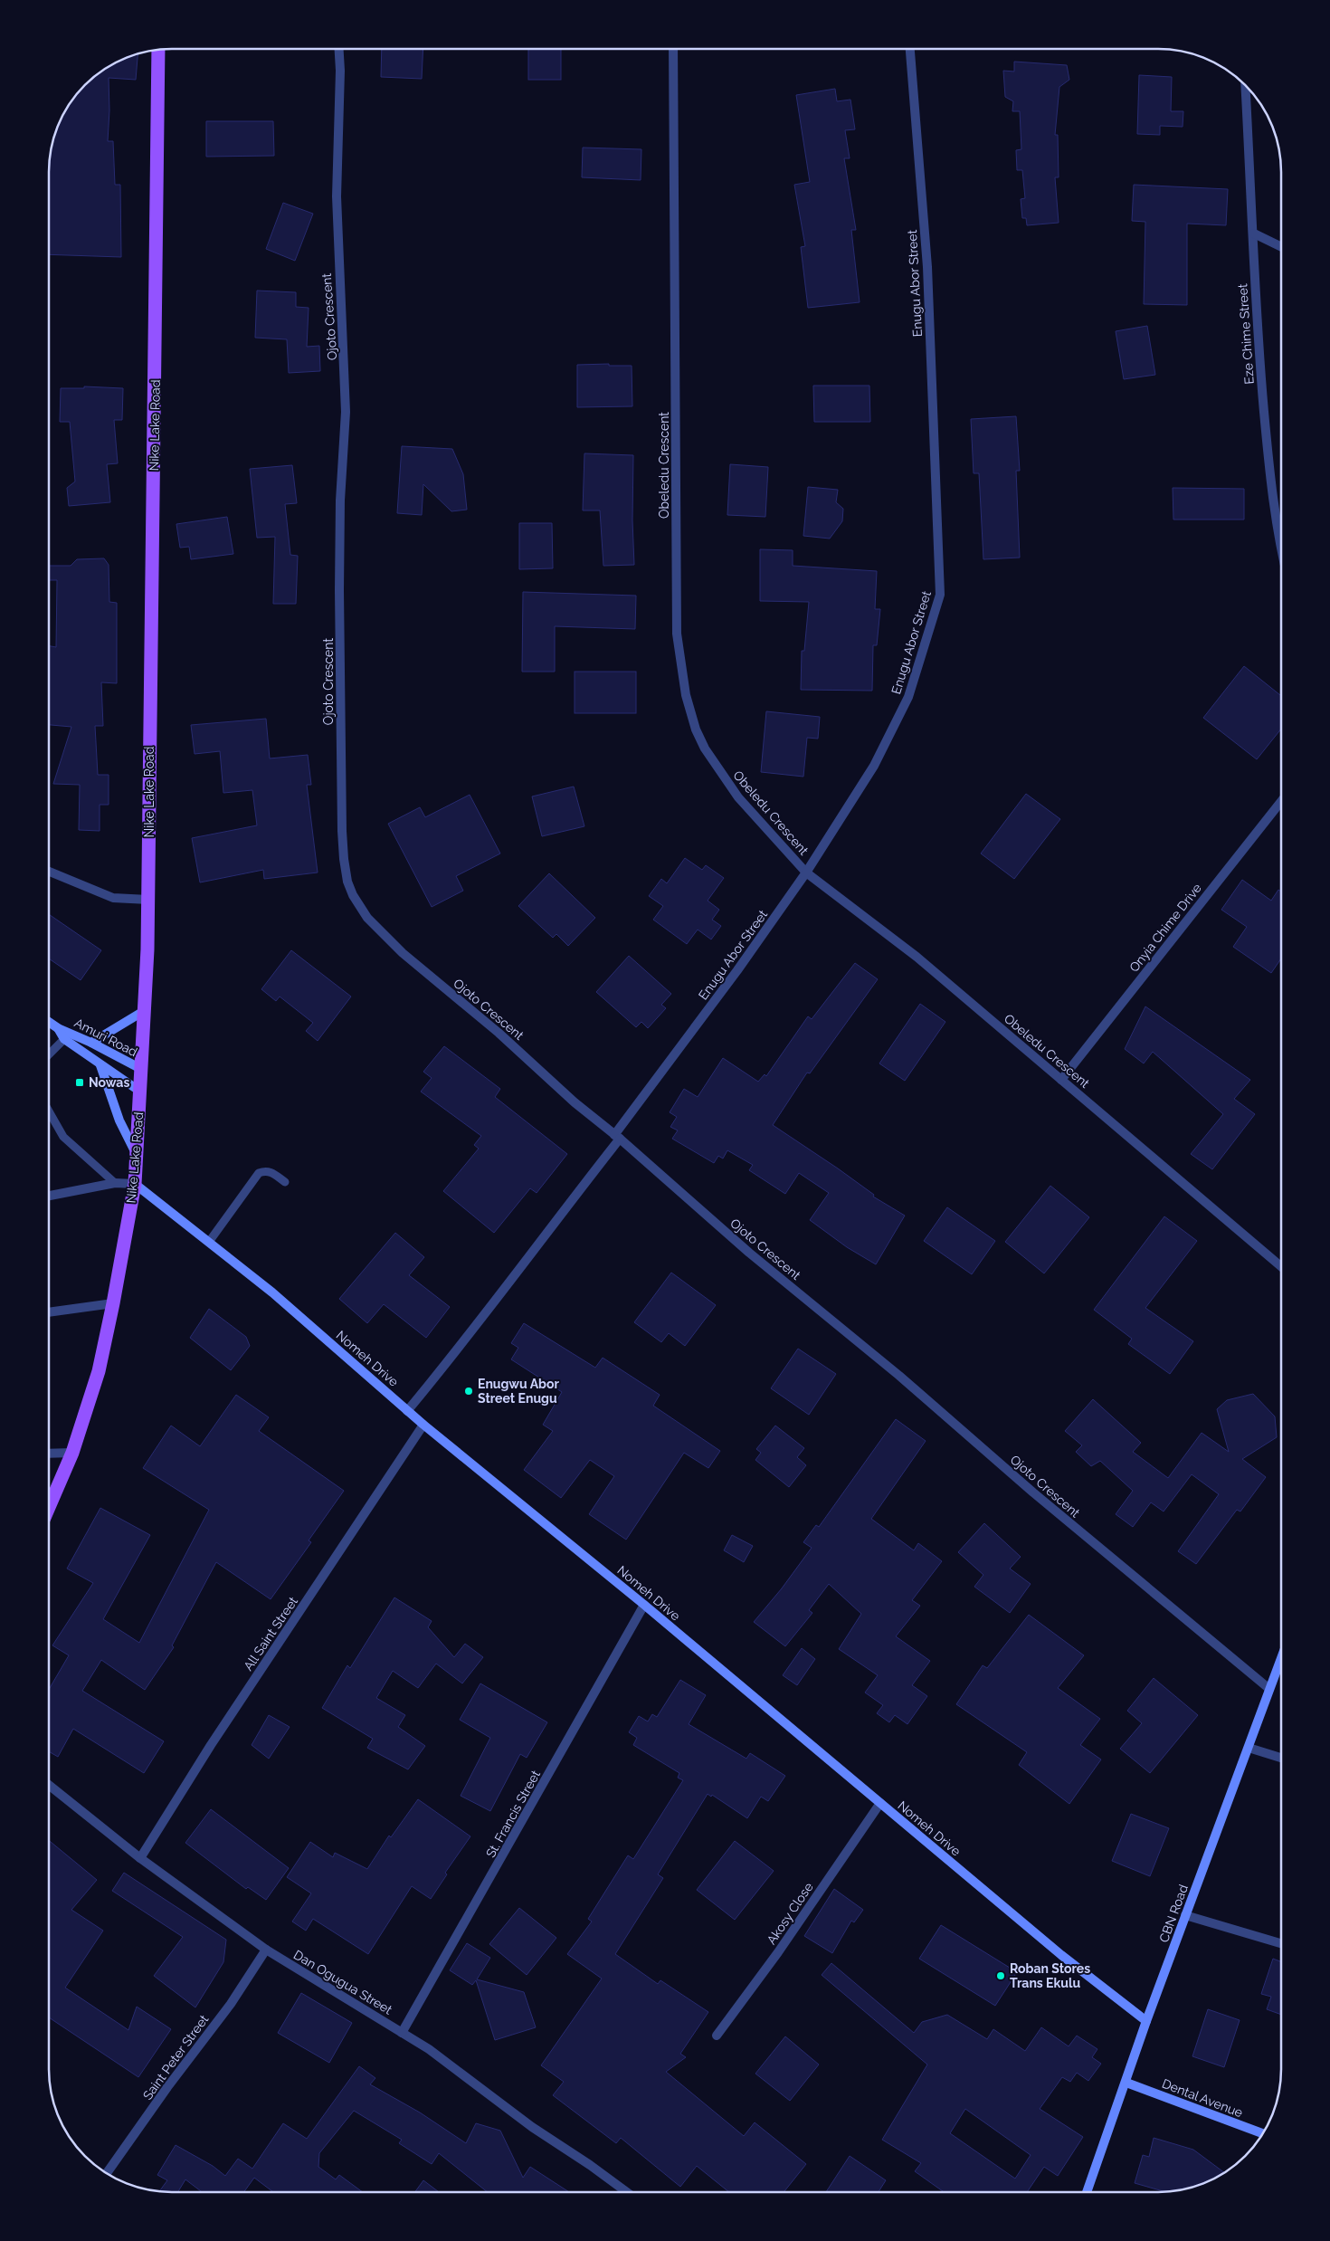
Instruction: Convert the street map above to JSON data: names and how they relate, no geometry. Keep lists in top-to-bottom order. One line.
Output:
{"streets":{"main road":["Nike Lake Road","Amuri Road","Nomeh Drive","CBN Road","Dental Avenue"],"street":["Enugu Abor Street","Ojoto Crescent","Eze Chime Street","Obeledu Crescent","Onyia Chime Drive","All Saint Street","St. Francis Street","Akosy Close","Dan Ogugua Street","Saint Peter Street"]},"crossings":[["Enugu Abor Street","Ojoto Crescent"],["Enugu Abor Street","Obeledu Crescent"],["Enugu Abor Street","Nomeh Drive"],["Ojoto Crescent","CBN Road"],["Nike Lake Road","Amuri Road"],["Nike Lake Road","Nomeh Drive"],["Obeledu Crescent","Onyia Chime Drive"],["Nomeh Drive","All Saint Street"],["Nomeh Drive","St. Francis Street"],["Nomeh Drive","Akosy Close"],["Nomeh Drive","CBN Road"],["All Saint Street","Dan Ogugua Street"],["St. Francis Street","Dan Ogugua Street"],["CBN Road","Dental Avenue"],["Dan Ogugua Street","Saint Peter Street"]],"places":{"transit":["Nowas"],"other":["Enugwu Abor Street Enugu","Roban Stores Trans Ekulu"]}}
